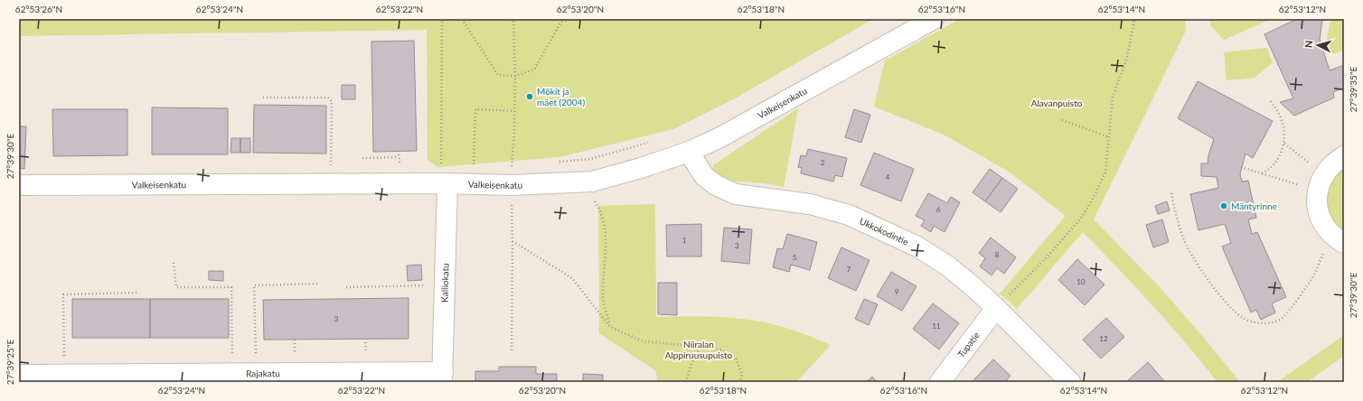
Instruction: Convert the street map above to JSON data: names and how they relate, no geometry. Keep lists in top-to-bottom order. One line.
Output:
{"streets":{"street":["Valkeisenkatu","Ukkokodintie","Kalliokatu","Tupatie","Rajakatu"]},"crossings":[["Valkeisenkatu","Ukkokodintie"],["Valkeisenkatu","Kalliokatu"],["Ukkokodintie","Tupatie"],["Kalliokatu","Rajakatu"]],"parks":["Alavanpuisto","Niiralan Alppiruusupuisto"],"places":["Mökit ja mäet (2004)","Mäntyrinne"],"house_numbers":["2","4","6","1","3","8","5","7","10","9","3","11","12"],"north":"left","coordinates":["62°53'26\"N","62°53'24\"N","62°53'22\"N","62°53'20\"N","62°53'18\"N","62°53'16\"N","62°53'14\"N","62°53'12\"N","27°39'35\"E","27°39'30\"E","27°39'25\"E"]}
